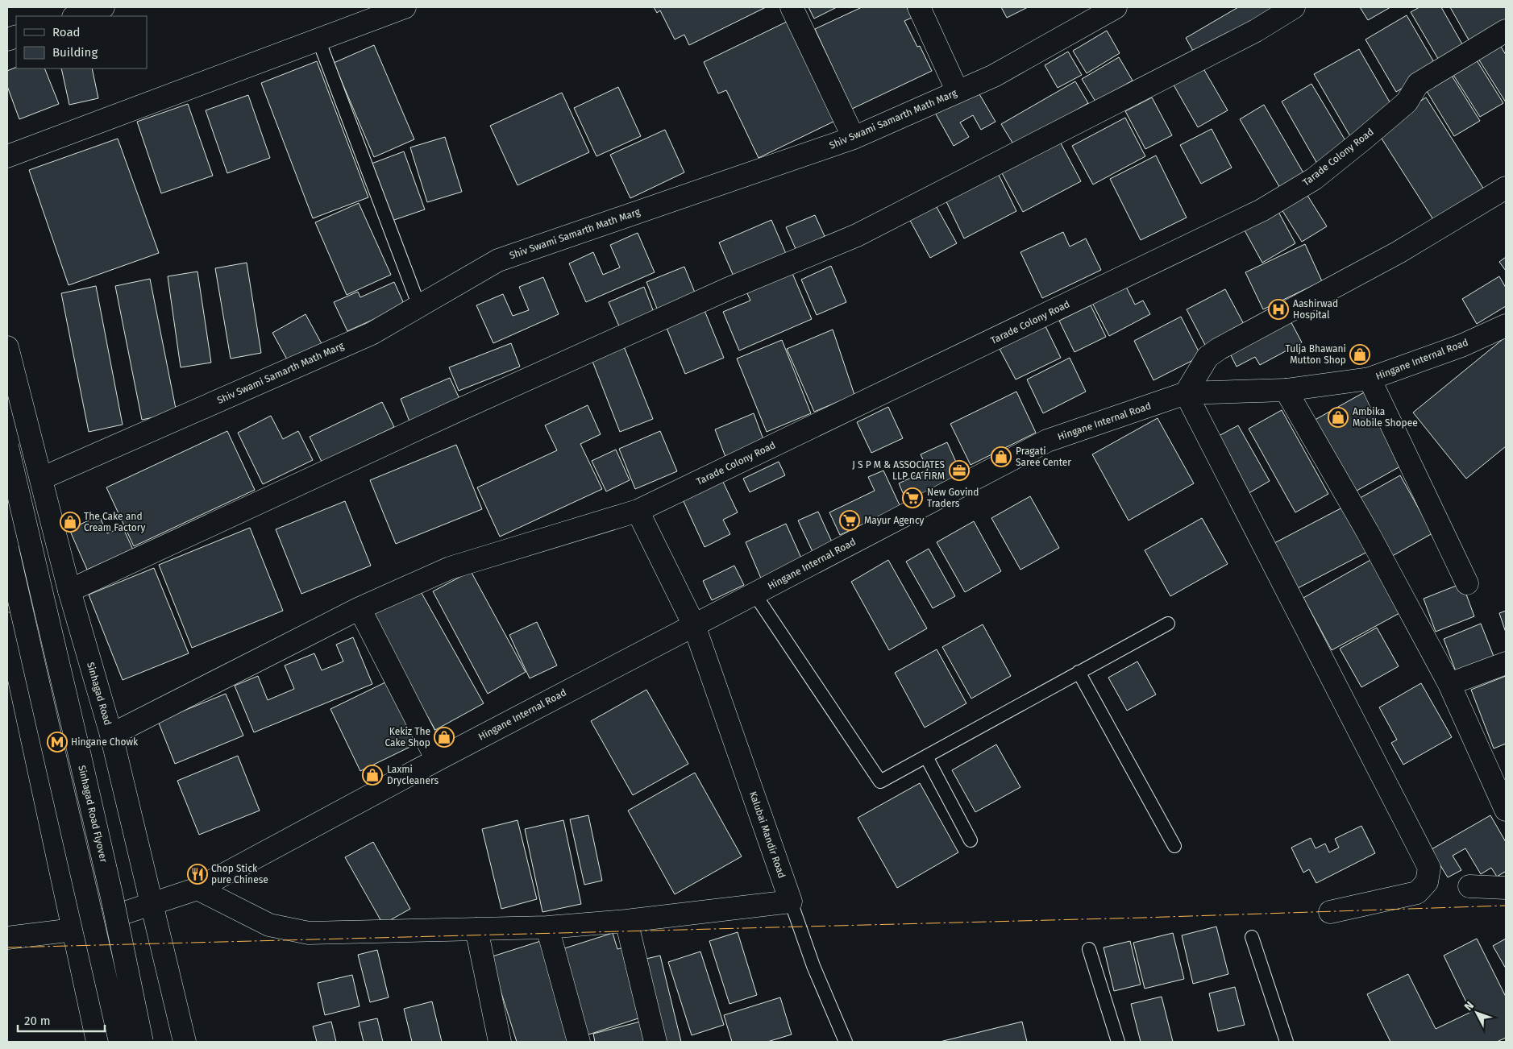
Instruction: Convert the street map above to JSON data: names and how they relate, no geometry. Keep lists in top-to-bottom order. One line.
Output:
{"streets":{"street":["Shiv Swami Samarth Math Marg","Tarade Colony Road","Hingane Internal Road","Sinhagad Road","Sinhagad Road Flyover","Kalubai Mandir Road"]},"crossings":[["Shiv Swami Samarth Math Marg","Sinhagad Road"],["Tarade Colony Road","Sinhagad Road"],["Hingane Internal Road","Sinhagad Road"],["Hingane Internal Road","Kalubai Mandir Road"]],"places":{"hospital":["Aashirwad Hospital"],"shop":["Tulja Bhawani Mutton Shop","Ambika Mobile Shopee","Pragati Saree Center","The Cake and Cream Factory","Kekiz The Cake Shop","Laxmi Drycleaners"],"office":["J S P M & ASSOCIATES LLP CA FIRM"],"supermarket":["New Govind Traders","Mayur Agency"],"metro station":["Hingane Chowk"],"restaurant":["Chop Stick pure Chinese"]},"legend":["Road","Building"],"scale_bar":"20 m","north":"top left"}
